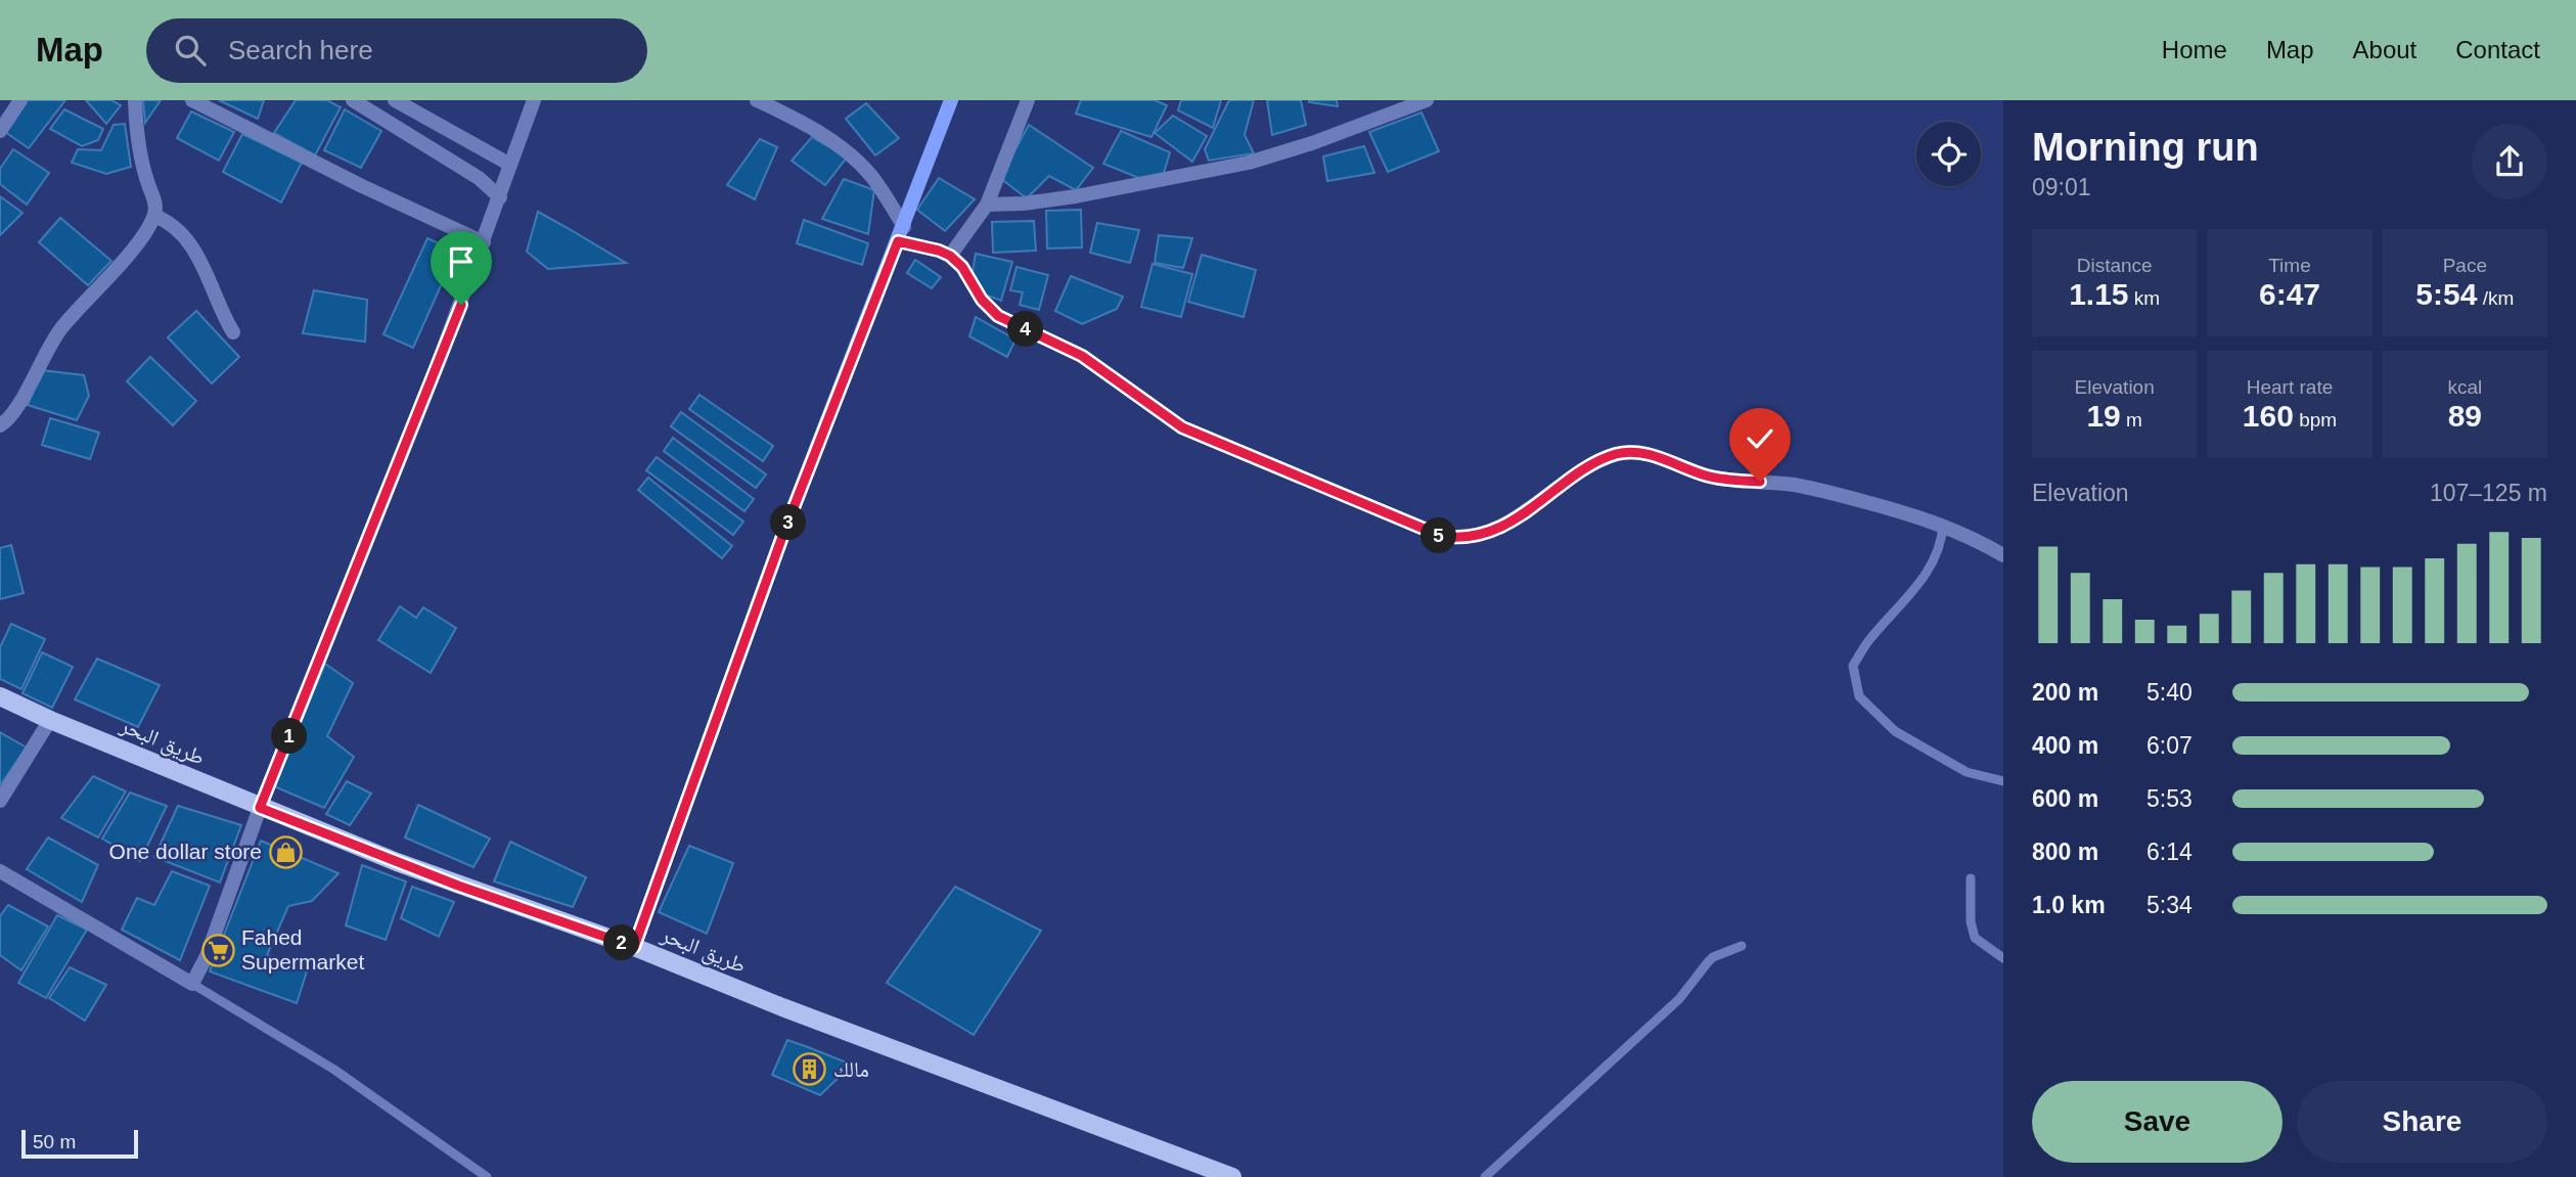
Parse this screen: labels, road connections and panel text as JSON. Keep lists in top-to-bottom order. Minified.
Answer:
{"streets":{"main road":["طريق البحر"]},"places":{"shop":["One dollar store"],"supermarket":["Fahed Supermarket"],"building":["مالك"]},"scale_bar":"50 m","page":{"header":"Map","search":"Search here","nav":["Home","Map","About","Contact"],"heading":["Morning run","09:01"],"stats":[["Distance","1.15 km"],["Time","6:47"],["Pace","5:54 /km"],["Elevation","19 m"],["Heart rate","160 bpm"],["kcal","89"]],"pins":["4","3","5","1","2"],"chart":["Elevation","107–125 m"],"list":[{"name":"200 m","note":"5:40"},{"name":"400 m","note":"6:07"},{"name":"600 m","note":"5:53"},{"name":"800 m","note":"6:14"},{"name":"1.0 km","note":"5:34"}],"buttons":["Save","Share"],"scale":"50 m"}}
